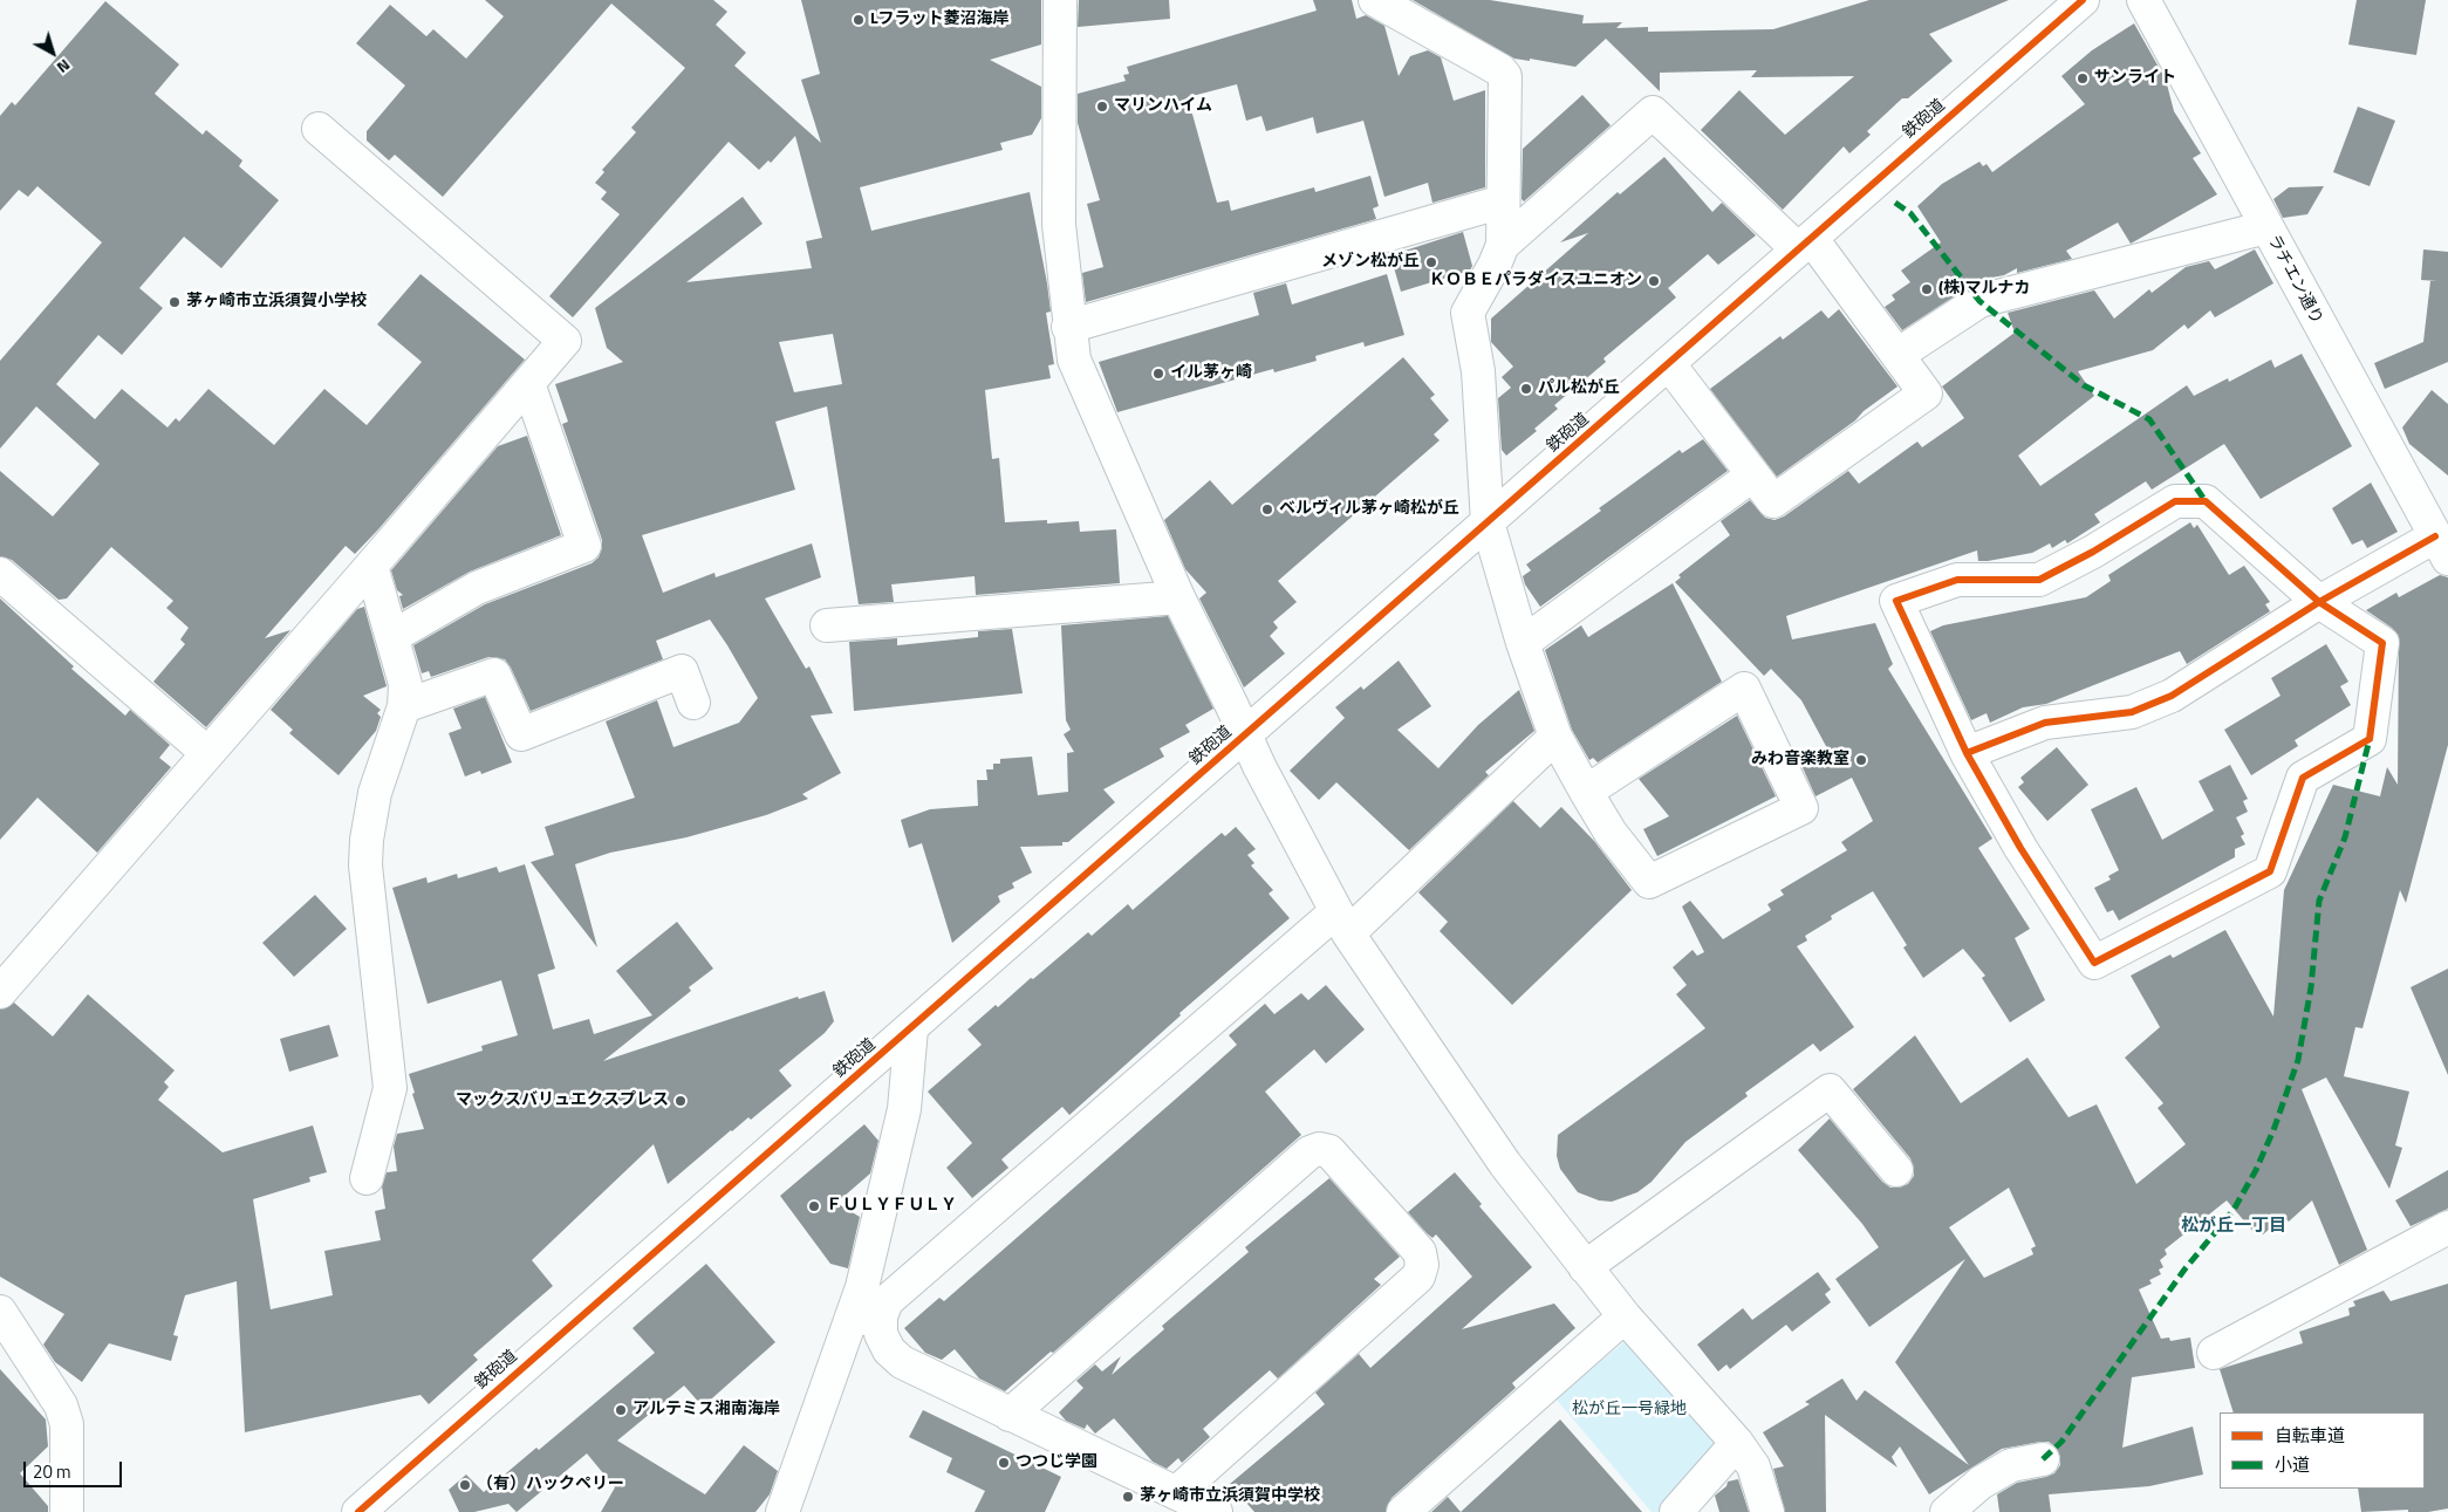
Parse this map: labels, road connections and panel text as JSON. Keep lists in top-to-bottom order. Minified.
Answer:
{"streets":{"street":["鉄砲道","ラチエン通り"]},"districts":["松が丘一丁目"],"parks":["松が丘一号緑地"],"places":["Lフラット菱沼海岸","サンライト","マリンハイム","メゾン松が丘","ＫＯＢＥパラダイスユニオン","(株)マルナカ","茅ヶ崎市立浜須賀小学校","イル茅ヶ崎","パル松が丘","ベルヴィル茅ヶ崎松が丘","みわ音楽教室","マックスバリュエクスプレス","ＦＵＬＹＦＵＬＹ","アルテミス湘南海岸","つつじ学園","（有）ハックペリー","茅ヶ崎市立浜須賀中学校"],"legend":["自転車道","小道"],"scale_bar":"20 m","north":"bottom right"}
